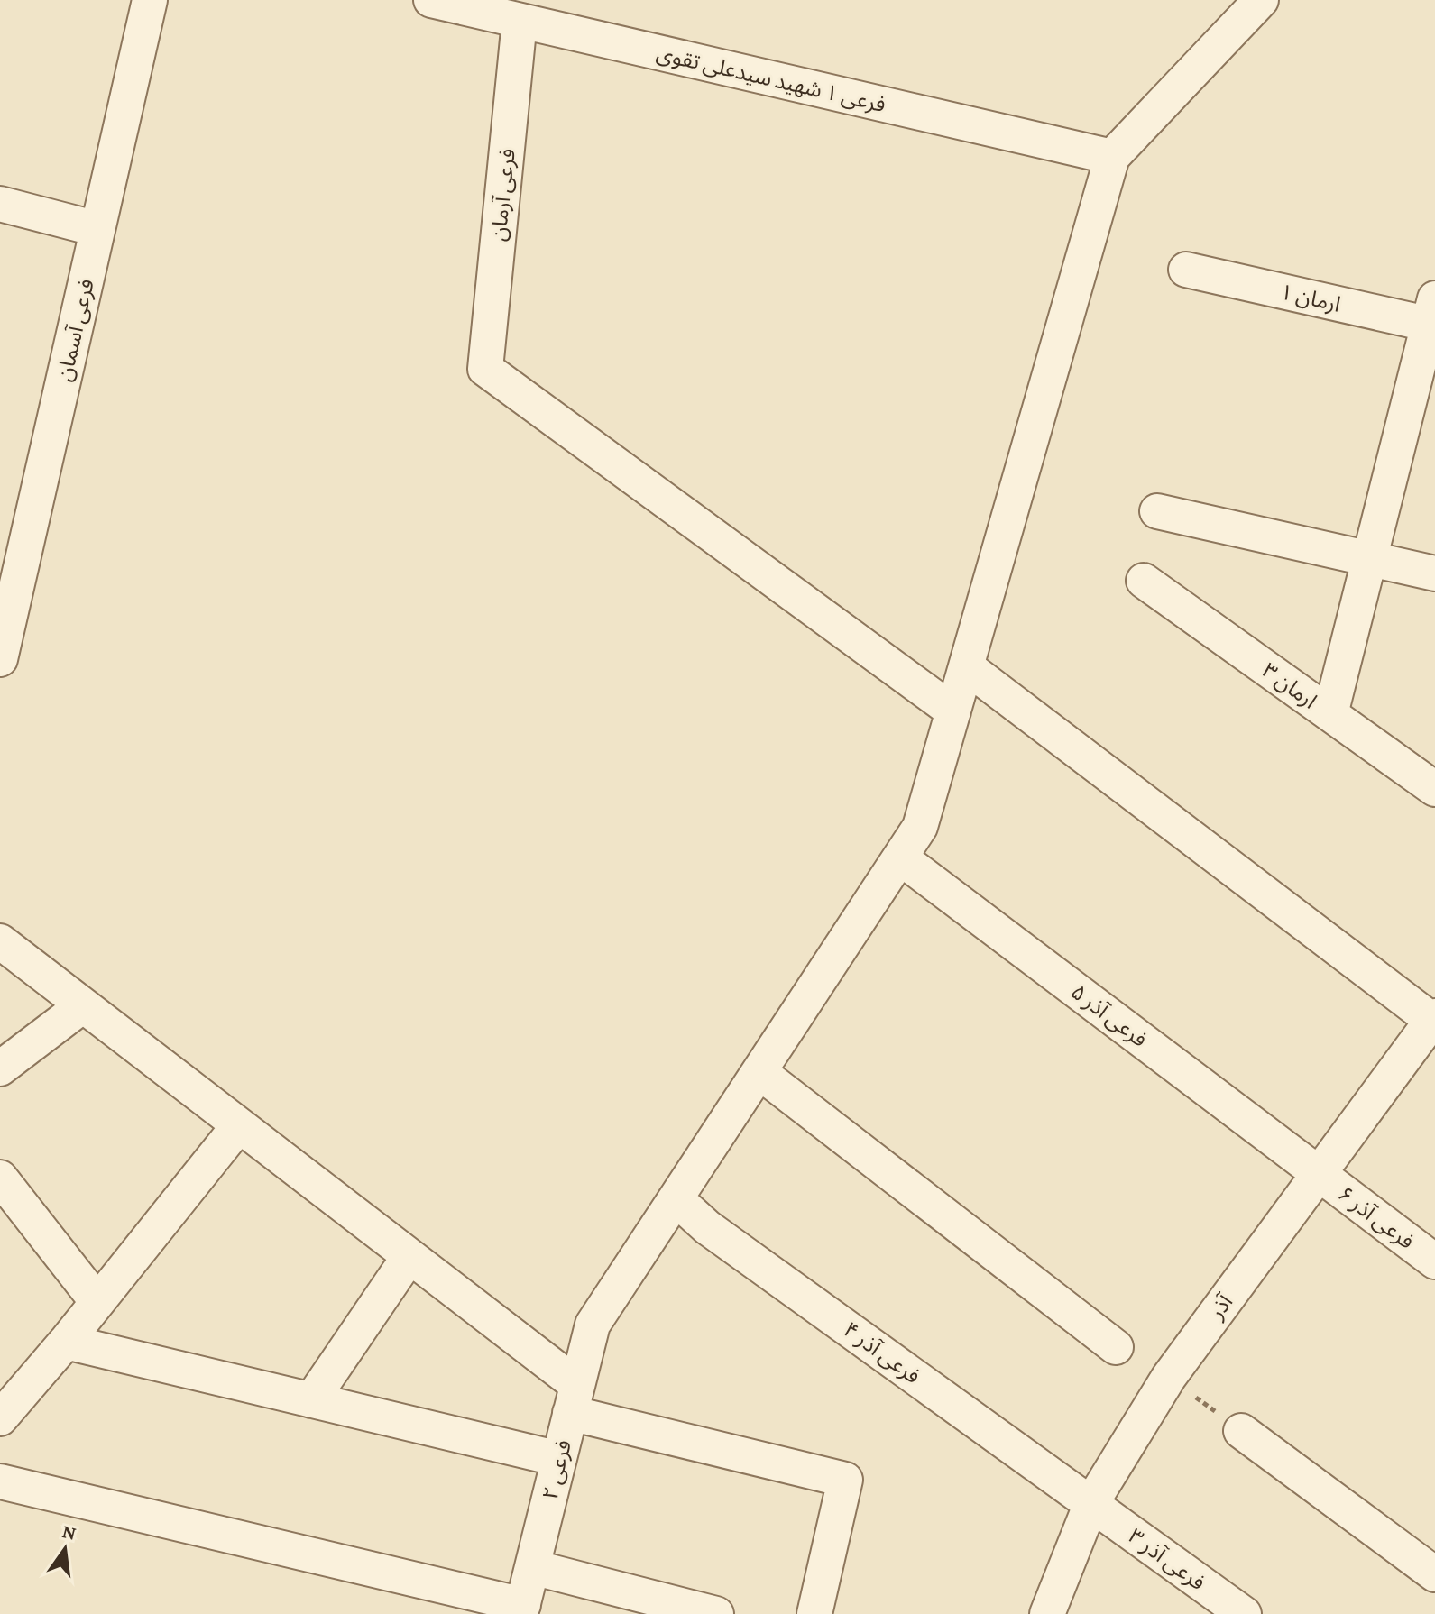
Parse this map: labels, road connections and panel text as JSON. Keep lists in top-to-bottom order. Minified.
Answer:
{"streets":{"street":["فرعی ۱ شهید سیدعلی تقوی","فرعی آرمان","ارمان ۱","فرعی آسمان","ارمان ۳","فرعی آذر ۵","فرعی آذر ۶","آذر","فرعی آذر ۴","فرعی ۲","فرعی آذر ۳"]},"crossings":[["فرعی ۱ شهید سیدعلی تقوی","فرعی آرمان"],["فرعی ۱ شهید سیدعلی تقوی","فرعی ۲"],["فرعی آرمان","فرعی ۲"],["فرعی آذر ۵","فرعی آذر ۶"],["فرعی آذر ۵","آذر"],["فرعی آذر ۵","فرعی ۲"],["فرعی آذر ۶","آذر"],["آذر","فرعی آذر ۴"],["آذر","فرعی آذر ۳"],["فرعی آذر ۴","فرعی ۲"],["فرعی آذر ۴","فرعی آذر ۳"]],"north":"top"}
